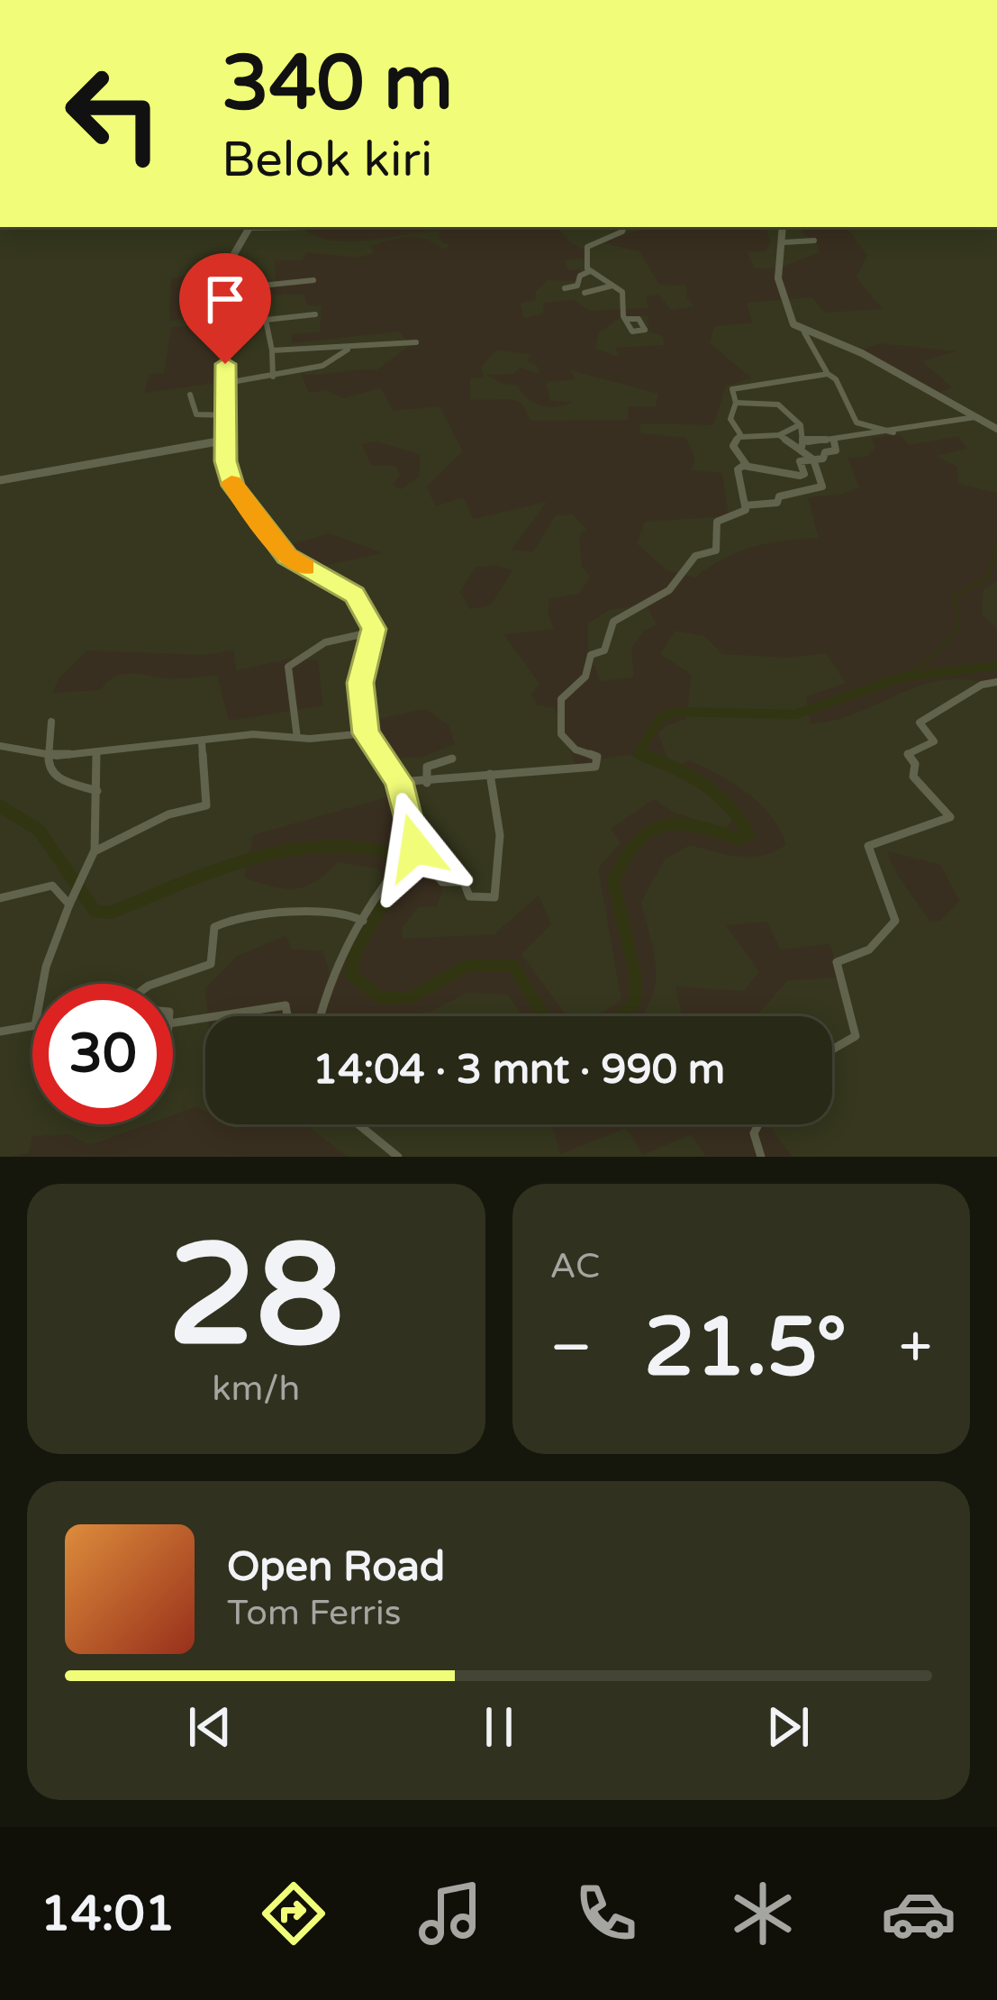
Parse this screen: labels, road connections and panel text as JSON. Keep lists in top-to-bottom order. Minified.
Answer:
{"page":{"turn":["340 m","Belok kiri"],"limit":"30","trip":"14:04 · 3 mnt · 990 m","tile":[["28","km/h"],"AC"],"heat":["−","21.5°","+"],"song":["Open Road","Tom Ferris"],"tabs":"14:01"}}
